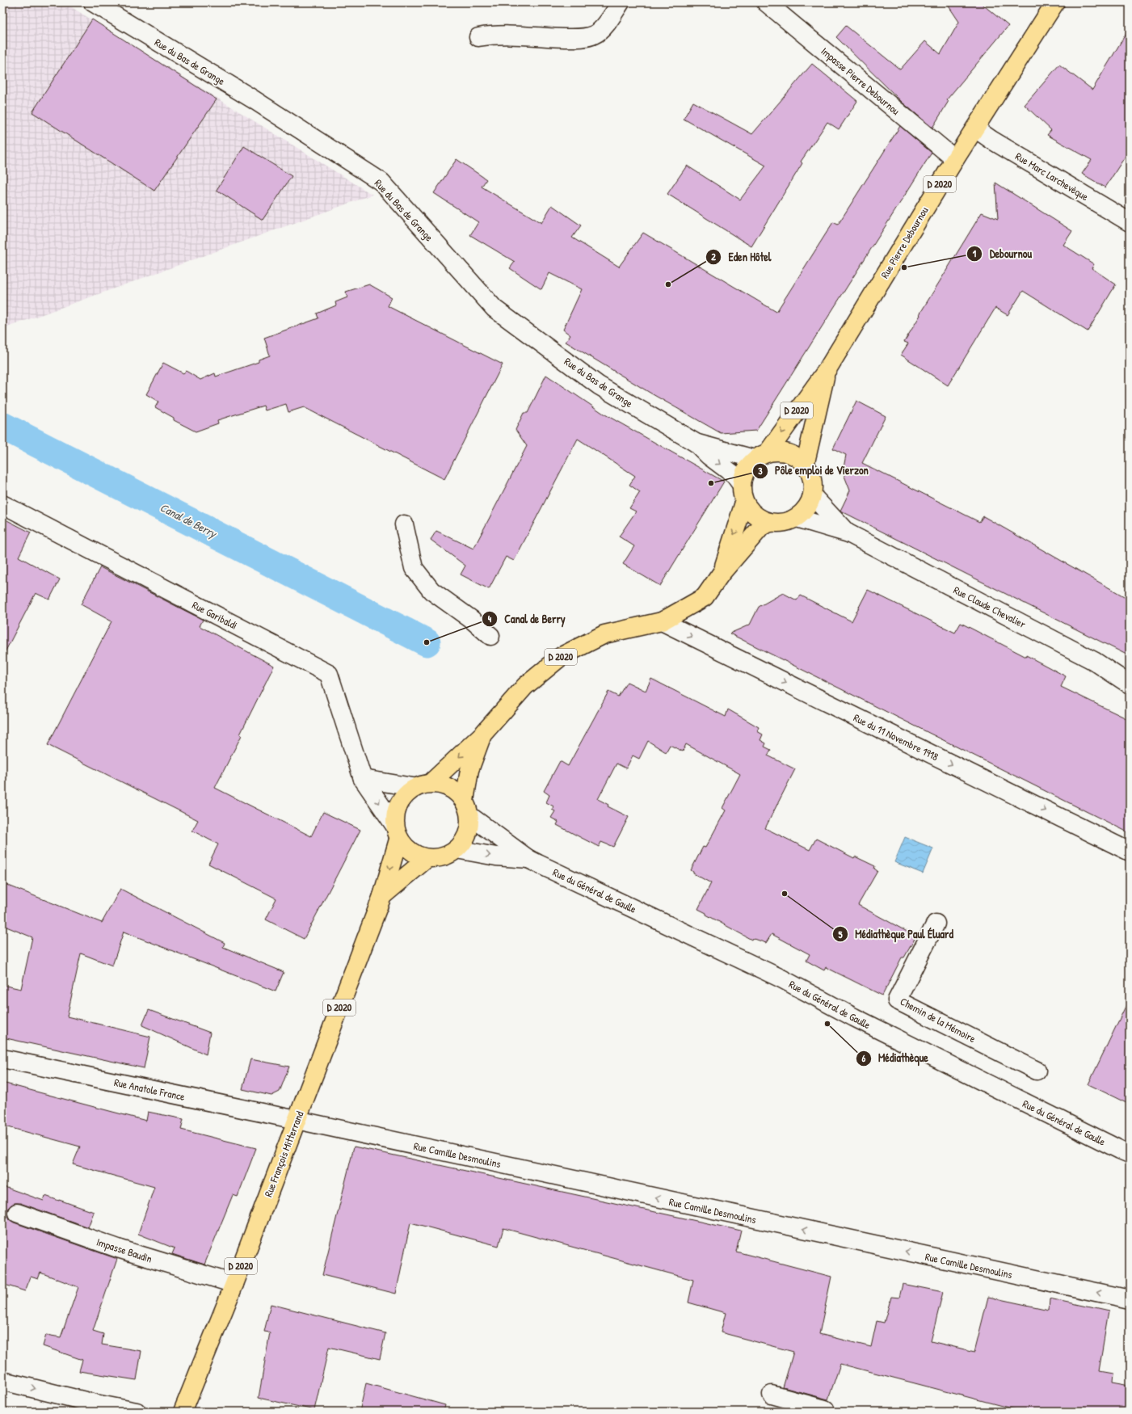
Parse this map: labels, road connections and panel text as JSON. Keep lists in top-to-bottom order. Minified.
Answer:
{"streets":{"main road":["D 2020","Rue Pierre Debournou","Rue François Mitterrand"],"street":["Rue du Bas de Grange","Impasse Pierre Debournou","Rue Marc Larchevèque","Rue Claude Chevalier","Rue Garibaldi","Rue du 11 Novembre 1918","Rue du Général de Gaulle","Chemin de la Mémoire","Rue Anatole France","Rue Camille Desmoulins","Impasse Baudin"]},"crossings":[["Rue du Bas de Grange","D 2020"],["Rue du Bas de Grange","Rue Pierre Debournou"],["Rue du Bas de Grange","Rue Claude Chevalier"],["Impasse Pierre Debournou","Rue Pierre Debournou"],["Rue Marc Larchevèque","Rue Pierre Debournou"],["D 2020","Rue Pierre Debournou"],["D 2020","Rue Claude Chevalier"],["D 2020","Rue Garibaldi"],["D 2020","Rue du 11 Novembre 1918"],["D 2020","Rue du Général de Gaulle"],["D 2020","Rue François Mitterrand"],["Rue Pierre Debournou","Rue Claude Chevalier"],["Rue Garibaldi","Rue du Général de Gaulle"],["Rue Garibaldi","Rue François Mitterrand"],["Rue du Général de Gaulle","Rue François Mitterrand"],["Rue Anatole France","Rue François Mitterrand"],["Rue Anatole France","Rue Camille Desmoulins"],["Rue François Mitterrand","Rue Camille Desmoulins"],["Rue François Mitterrand","Impasse Baudin"]],"one_way":["Rue du 11 Novembre 1918","Rue Camille Desmoulins"],"water":["Canal de Berry"],"places":["Debournou","Eden Hôtel","Pôle emploi de Vierzon","Canal de Berry","Médiathèque Paul Éluard","Médiathèque"]}
